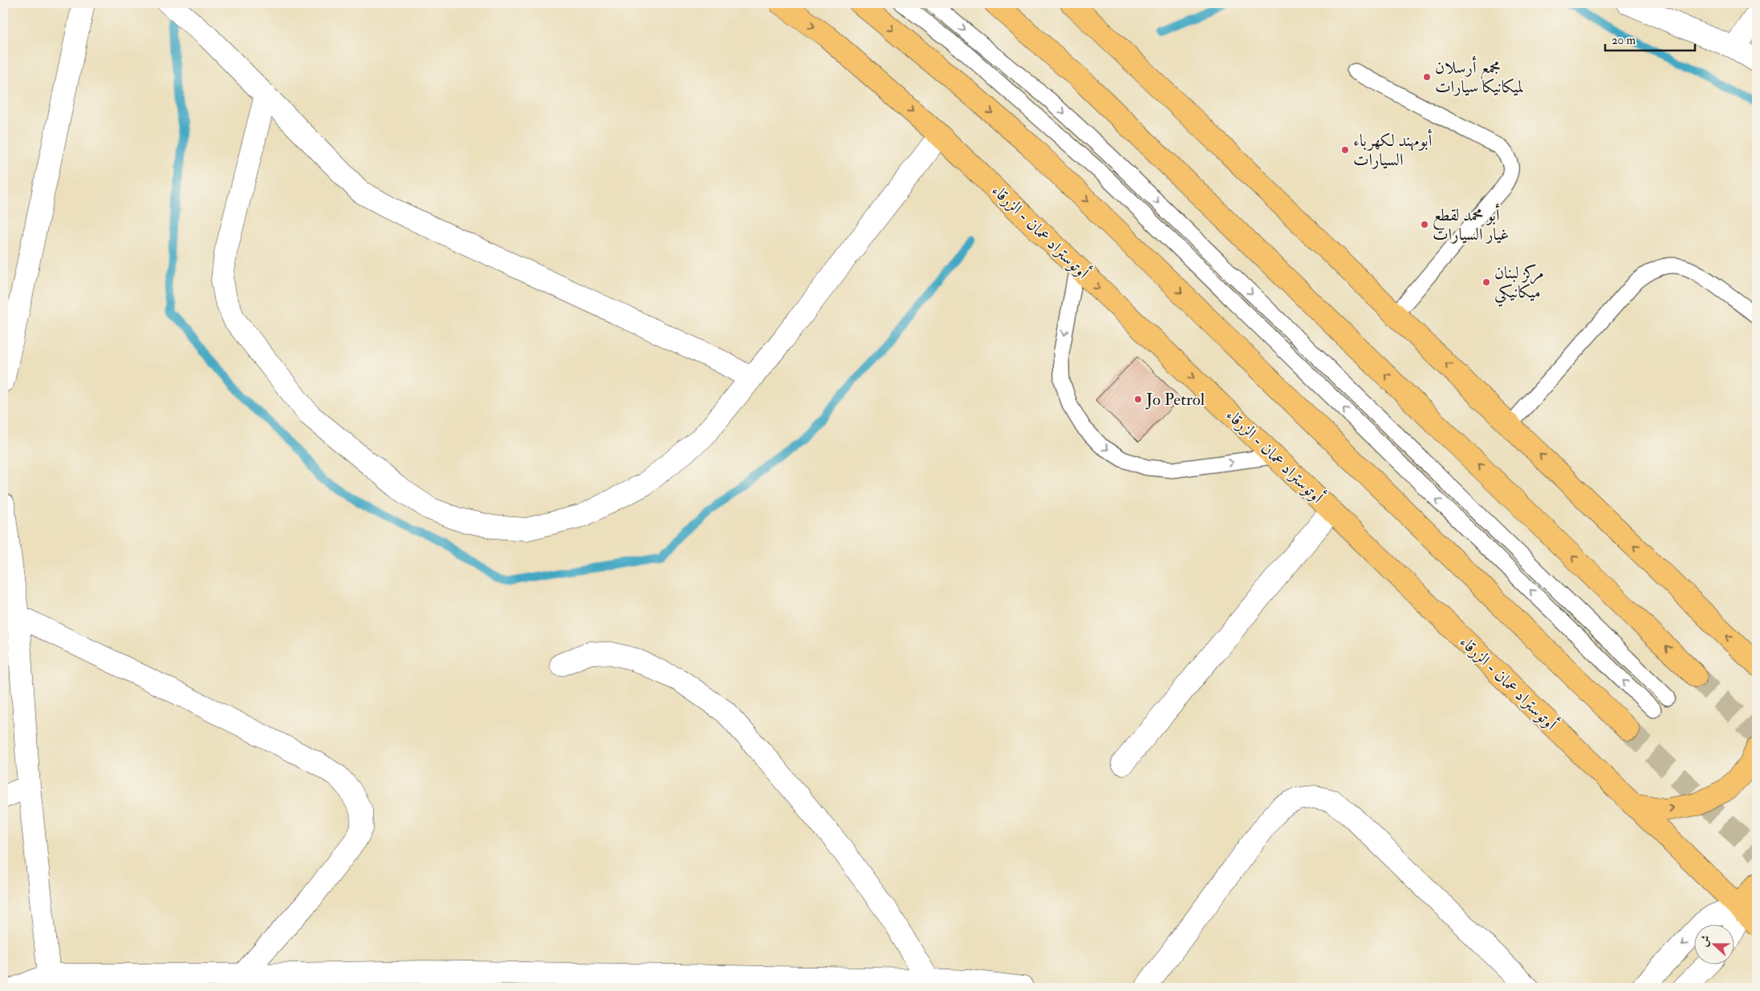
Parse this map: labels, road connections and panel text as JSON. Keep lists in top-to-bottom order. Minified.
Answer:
{"streets":{"highway":["أوتوستراد عمان - الزرقاء"]},"places":["مجمع أرسلان لميكانيكا سيارات","أبومهند لكهرباء السيارات","أبو محمد لقطع غيار السيارات","مركز لبنان ميكانيكي","Jo Petrol"],"scale_bar":"20 m","north":"left"}
